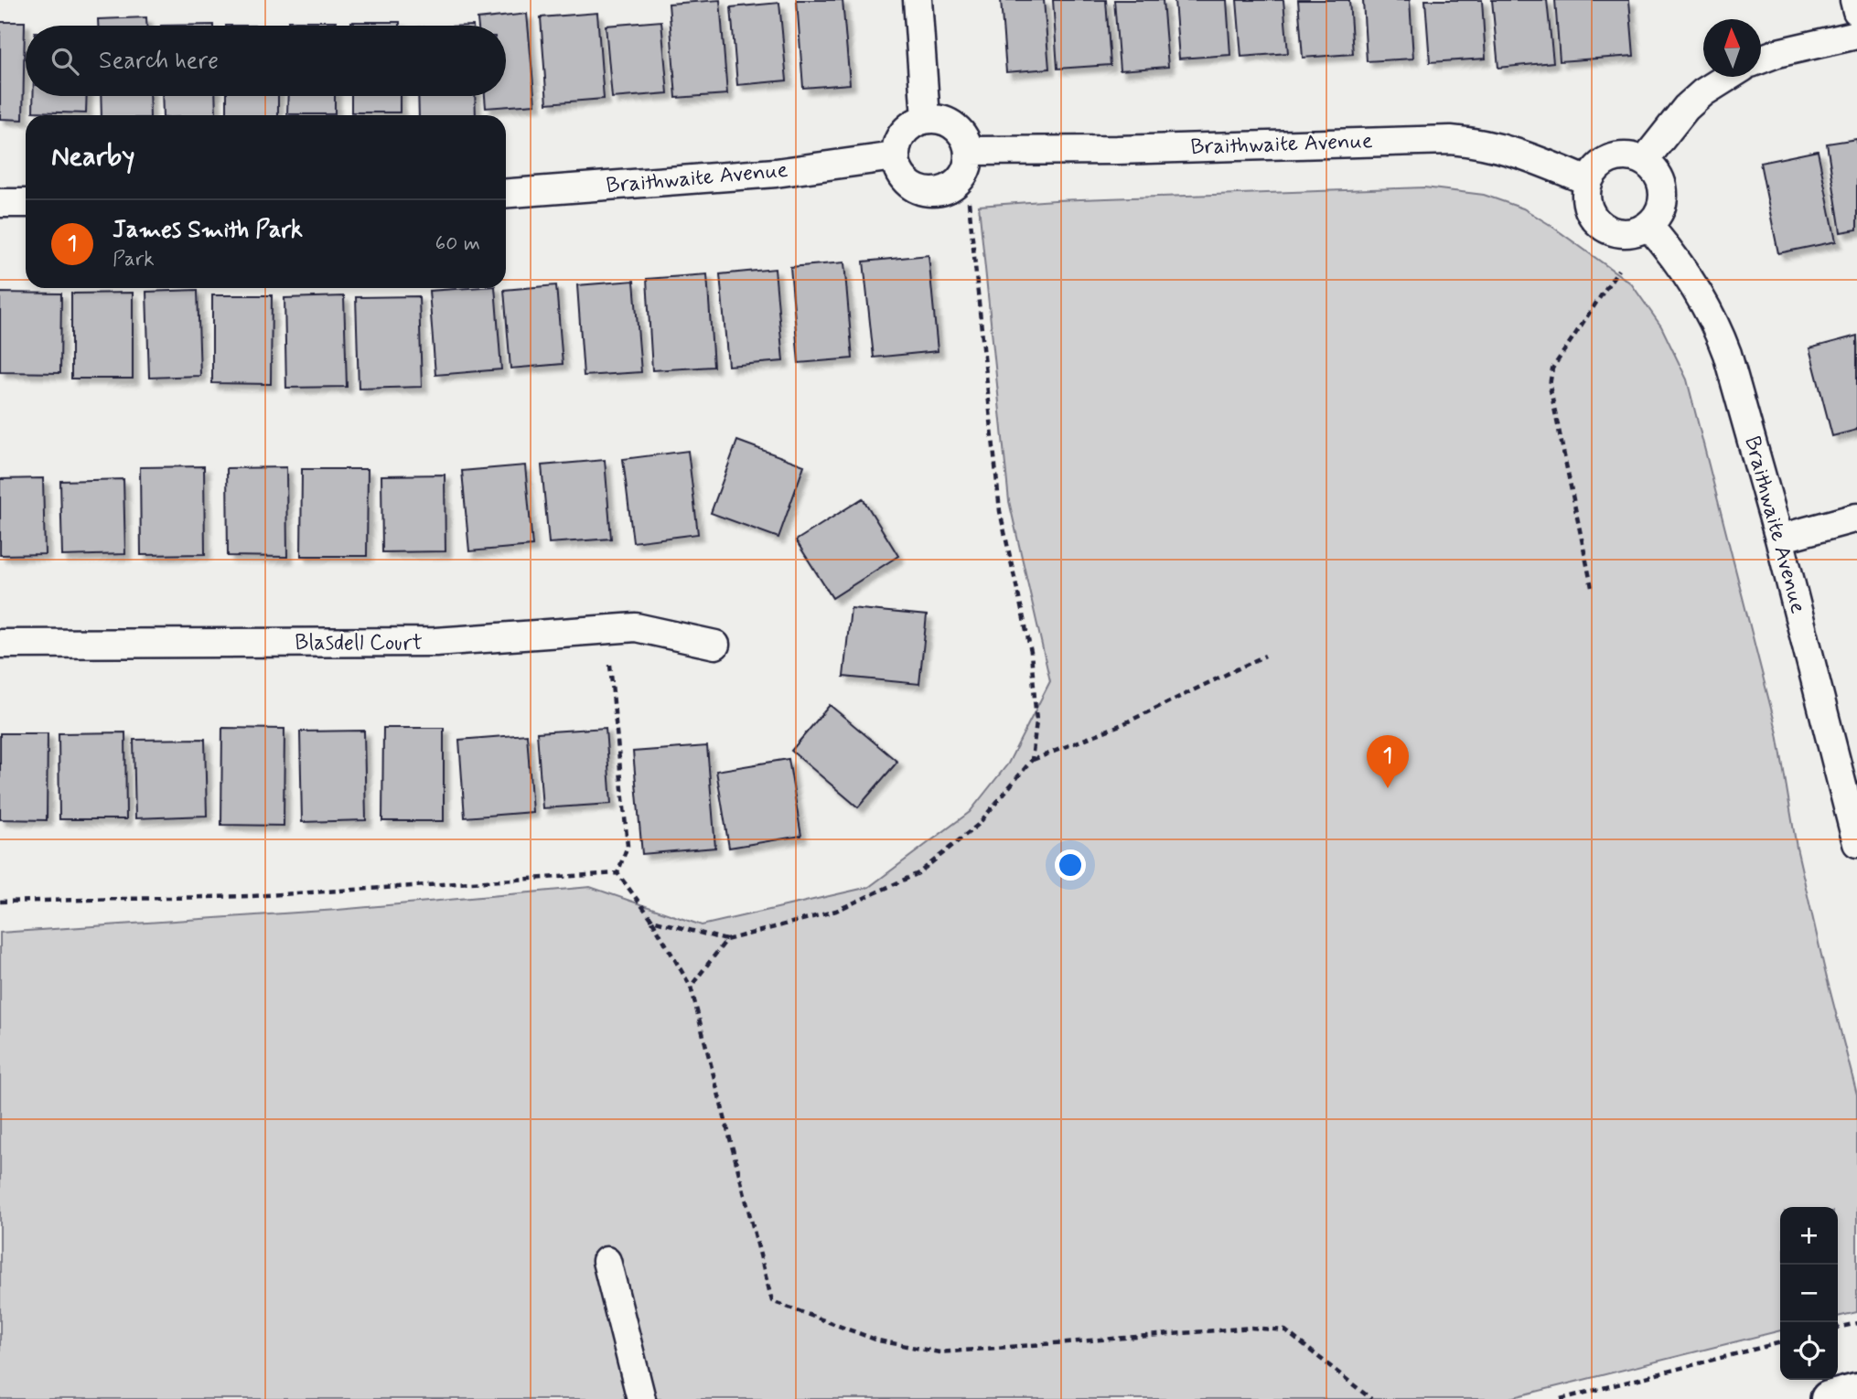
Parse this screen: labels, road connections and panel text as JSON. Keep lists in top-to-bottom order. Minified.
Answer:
{"streets":{"street":["Braithwaite Avenue","Blasdell Court"]},"north":"top","page":{"search":"Search here","heading":"Nearby","list":[{"mark":"1","name":"James Smith Park","note":"Park","value":"60 m"}],"pins":"1","map_buttons":["+","−"]}}
